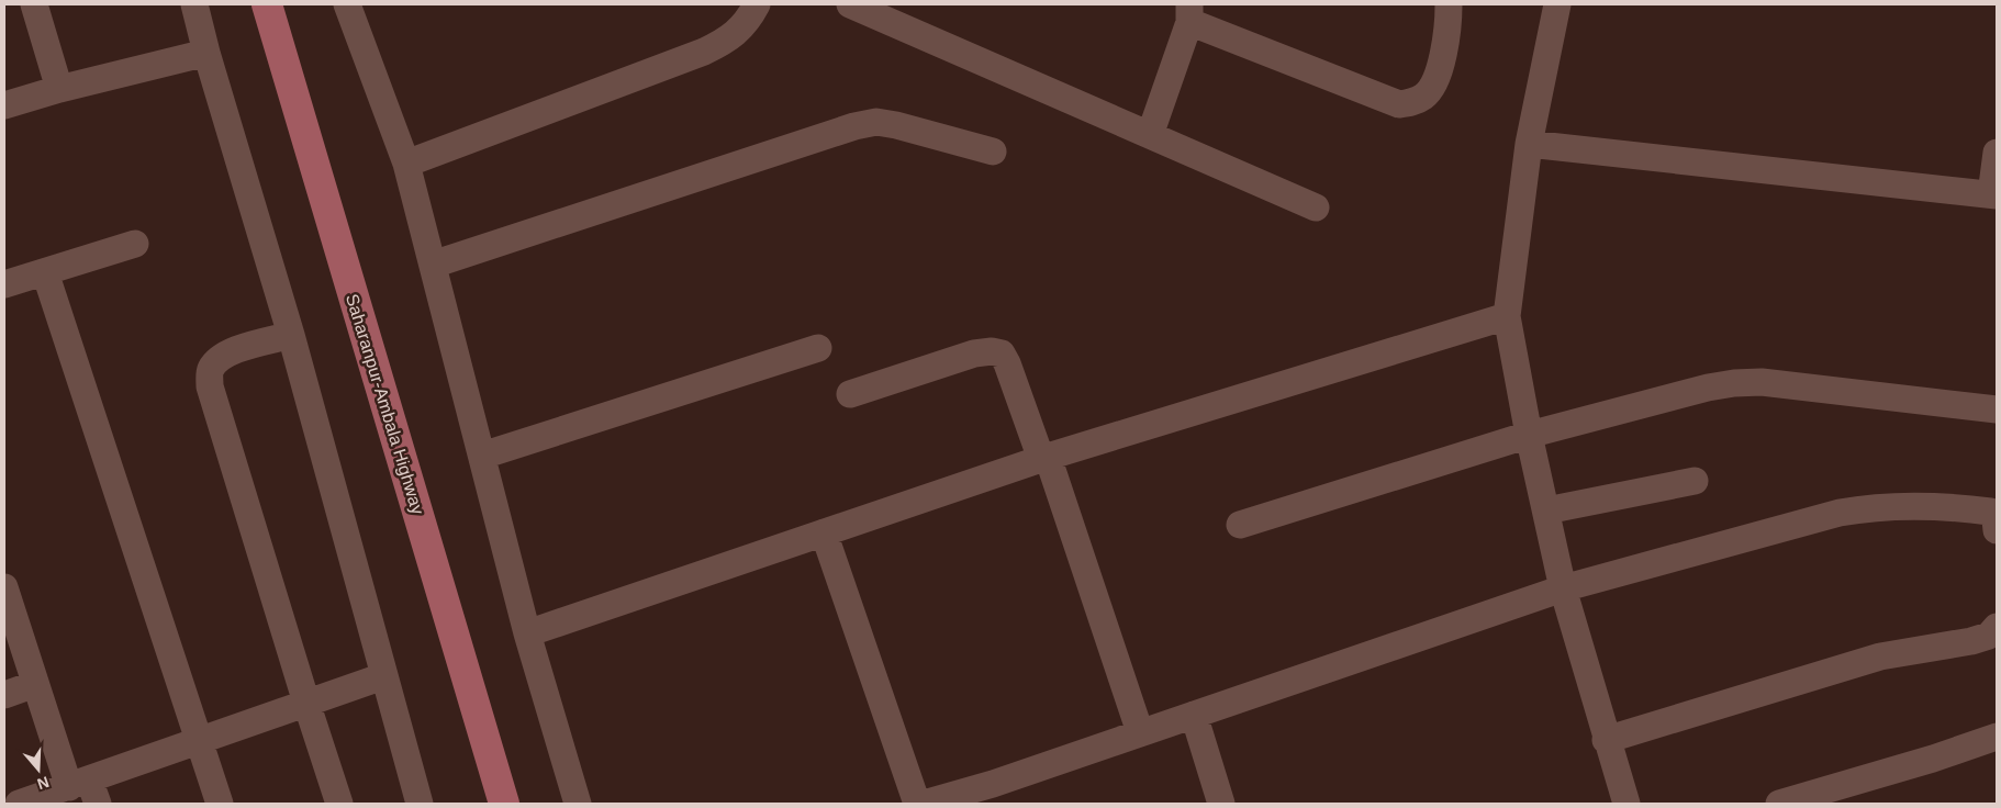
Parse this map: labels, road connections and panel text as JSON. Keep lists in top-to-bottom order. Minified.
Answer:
{"streets":{"main road":["Saharanpur-Ambala Highway"]},"north":"bottom"}
